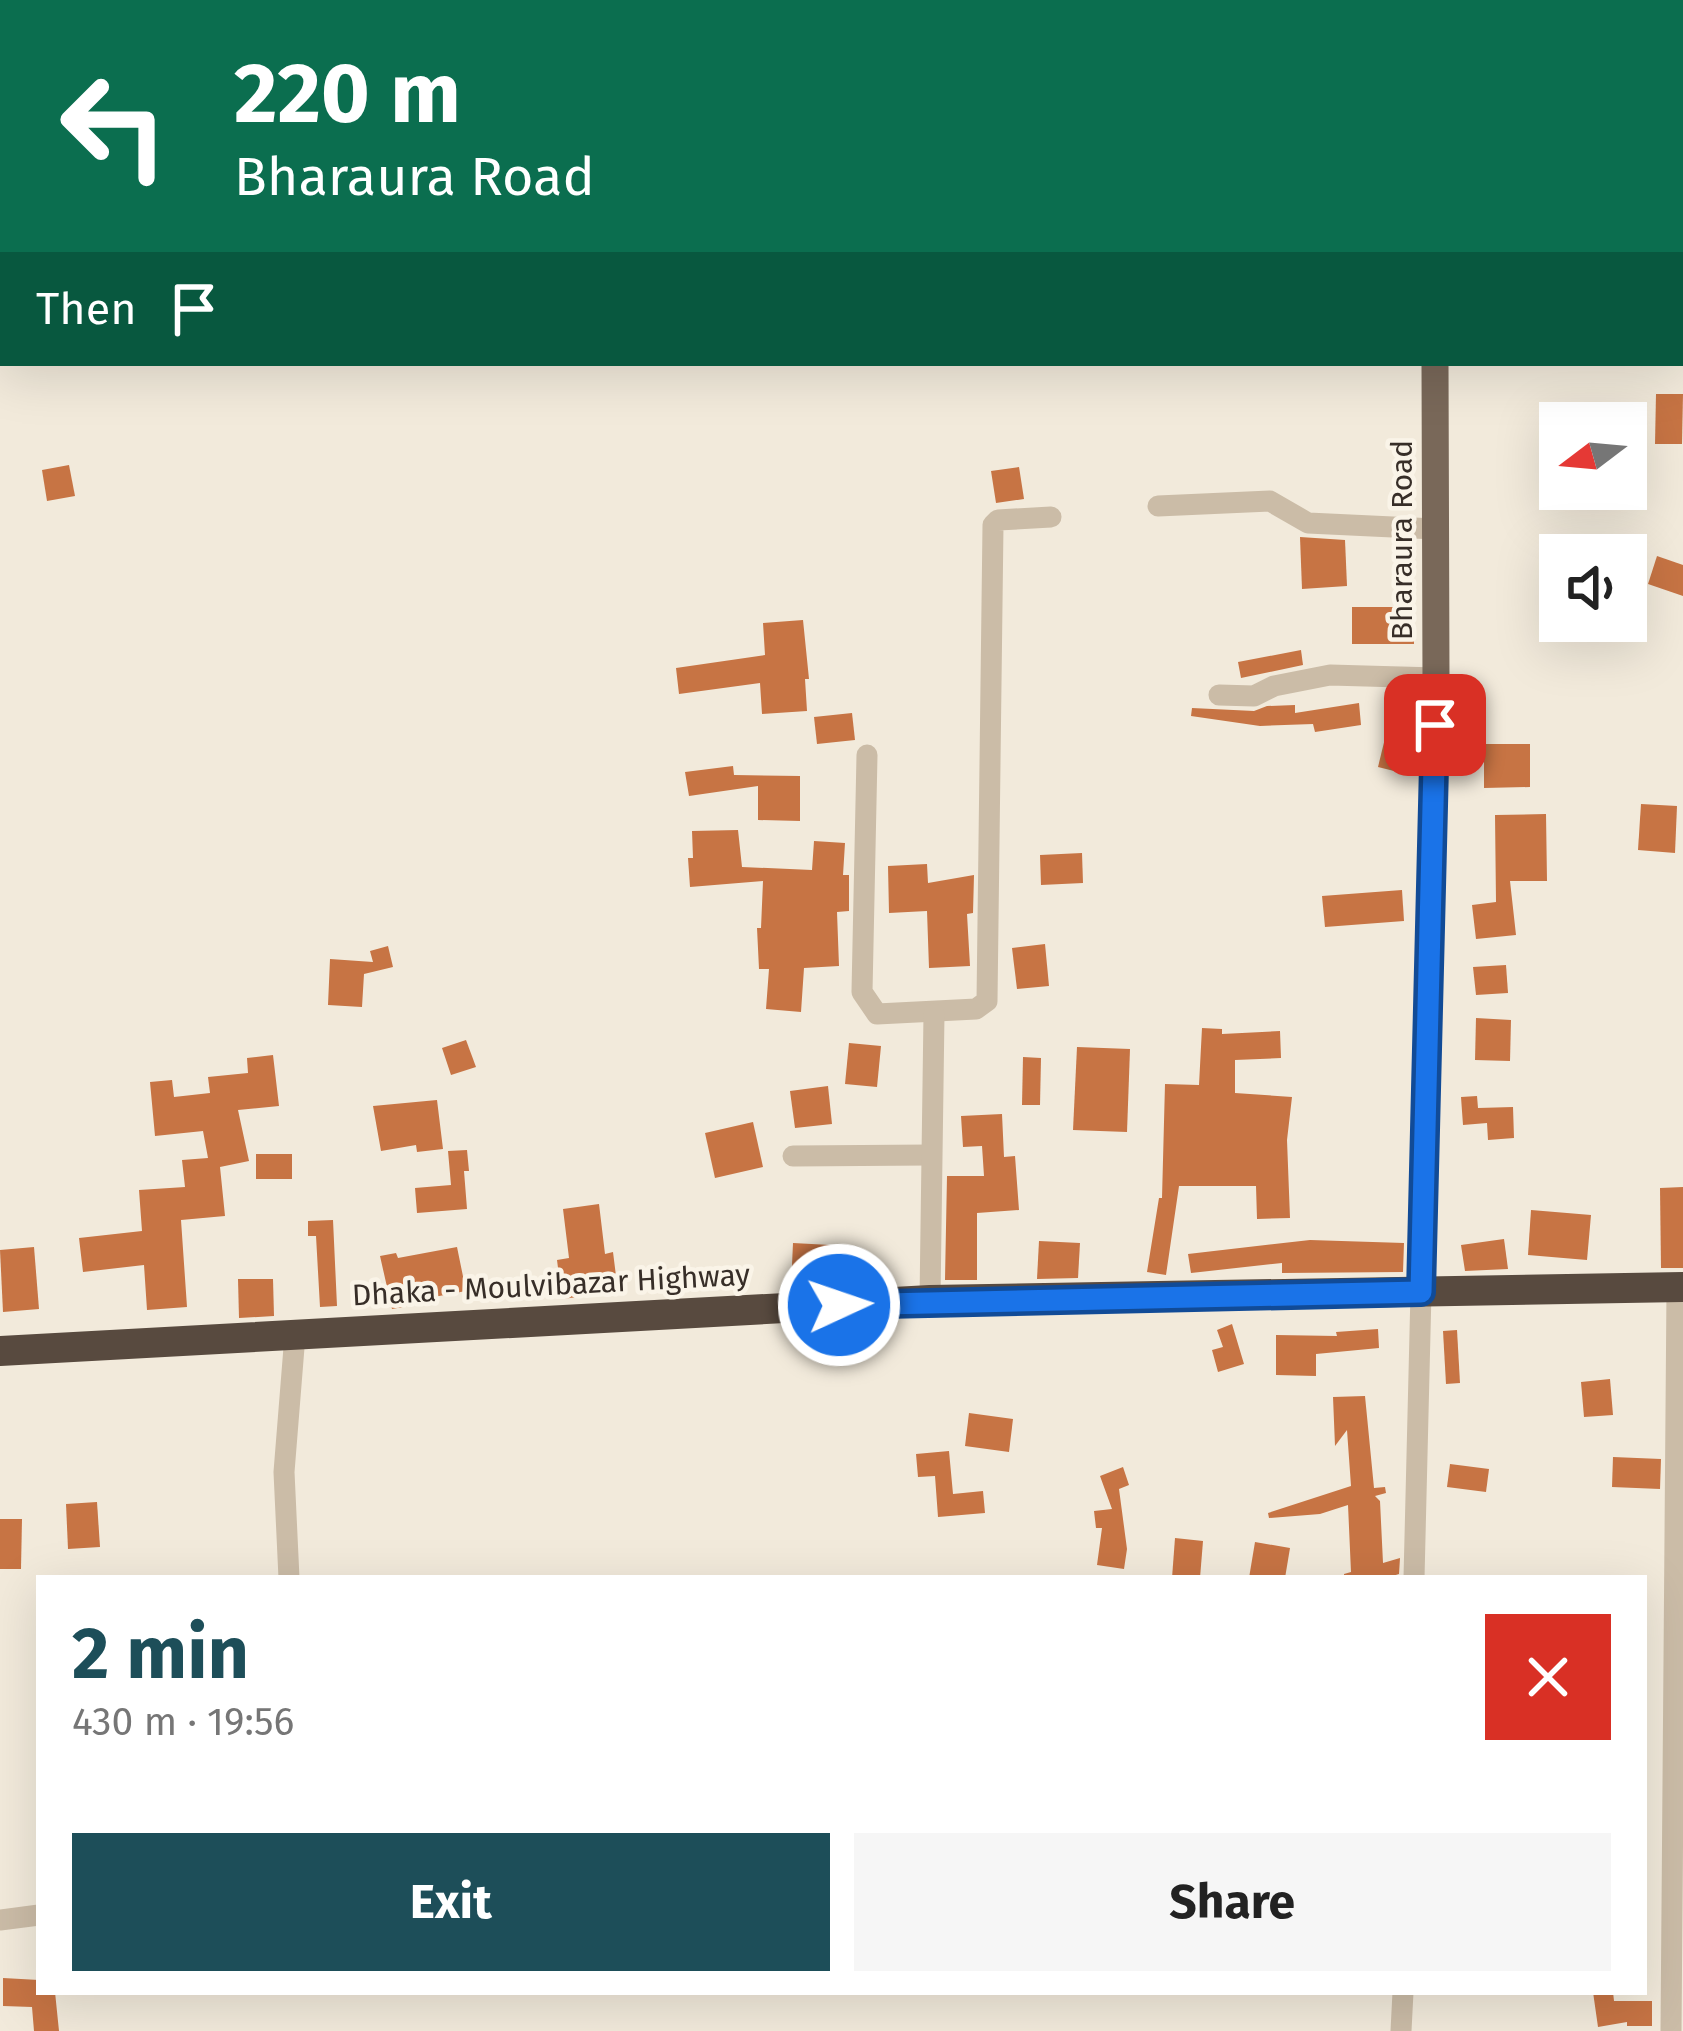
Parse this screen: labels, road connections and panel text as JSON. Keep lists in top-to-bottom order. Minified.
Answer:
{"streets":{"highway":["Dhaka - Moulvibazar Highway"],"main road":["Bharaura Road"]},"crossings":[["Bharaura Road","Dhaka - Moulvibazar Highway"]],"north":"left","page":{"turn":["220 m","Bharaura Road"],"then":"Then","heading":["2 min","430 m · 19:56"],"buttons":["Exit","Share"]}}
